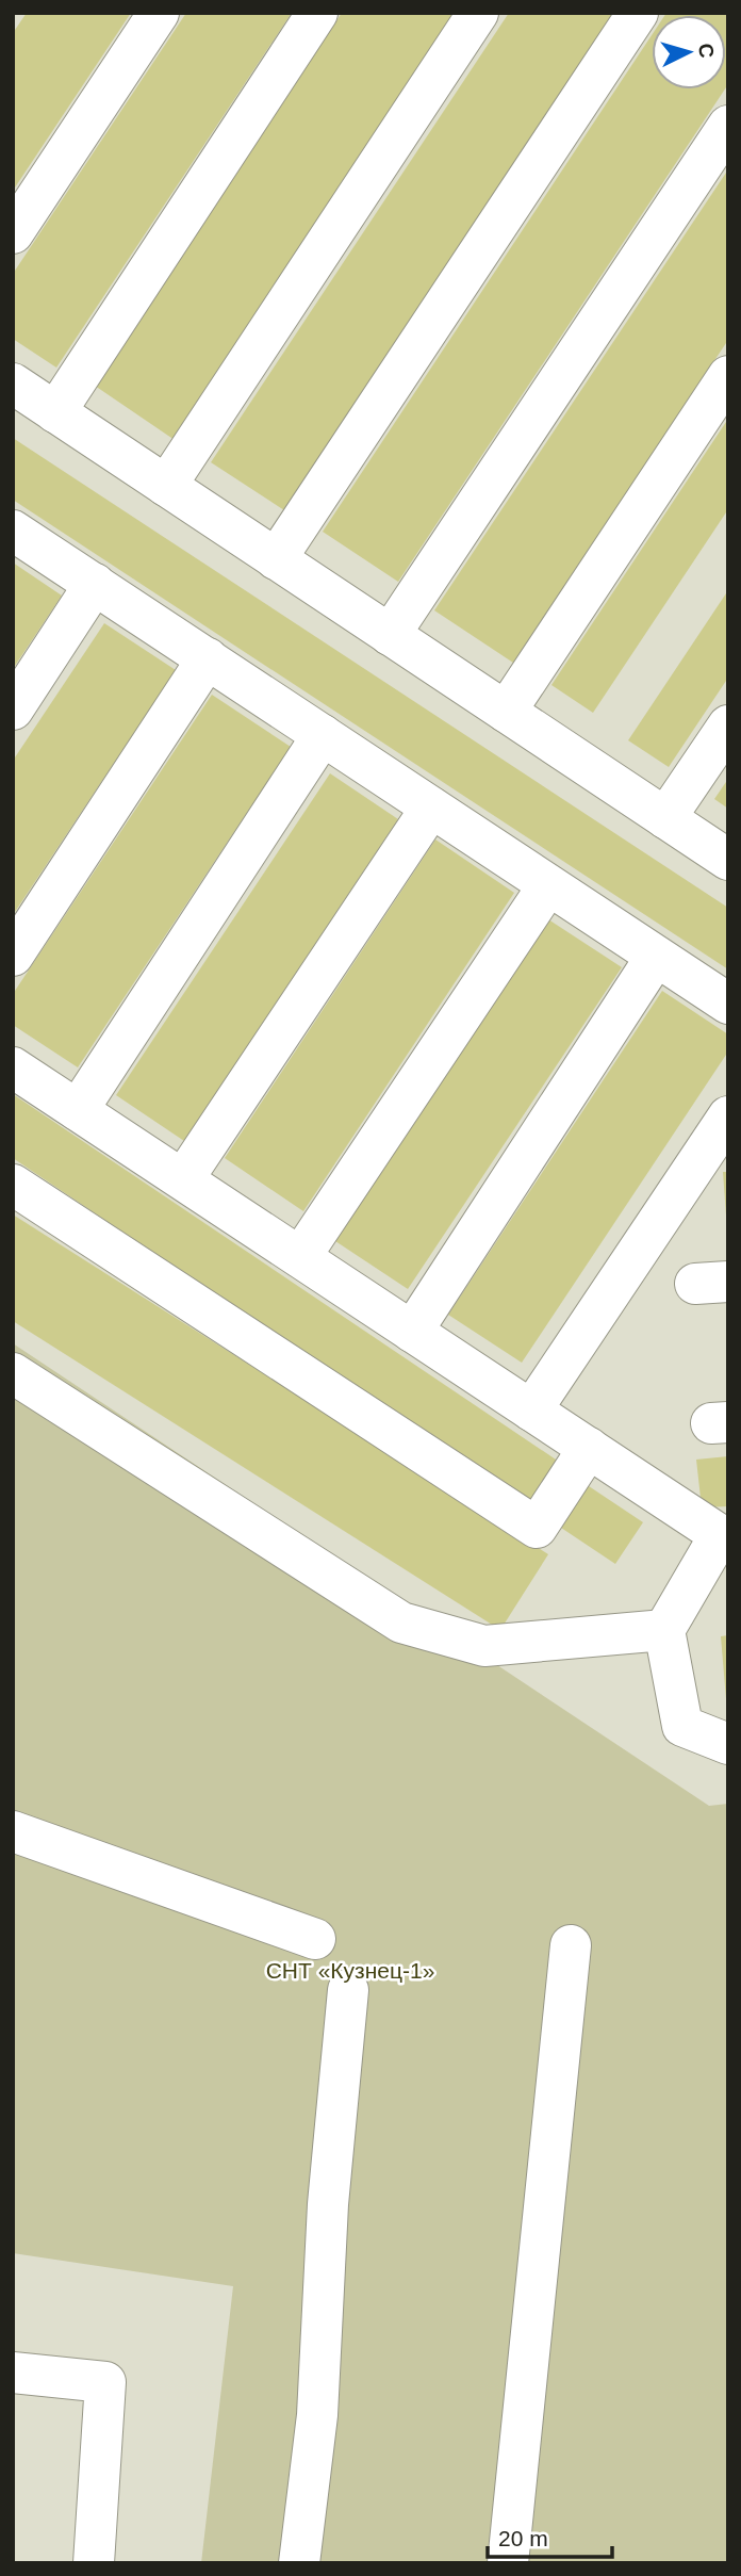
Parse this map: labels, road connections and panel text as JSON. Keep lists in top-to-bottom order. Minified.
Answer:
{"parks":["СНТ «Кузнец-1»"],"scale_bar":"20 m","north":"right"}
